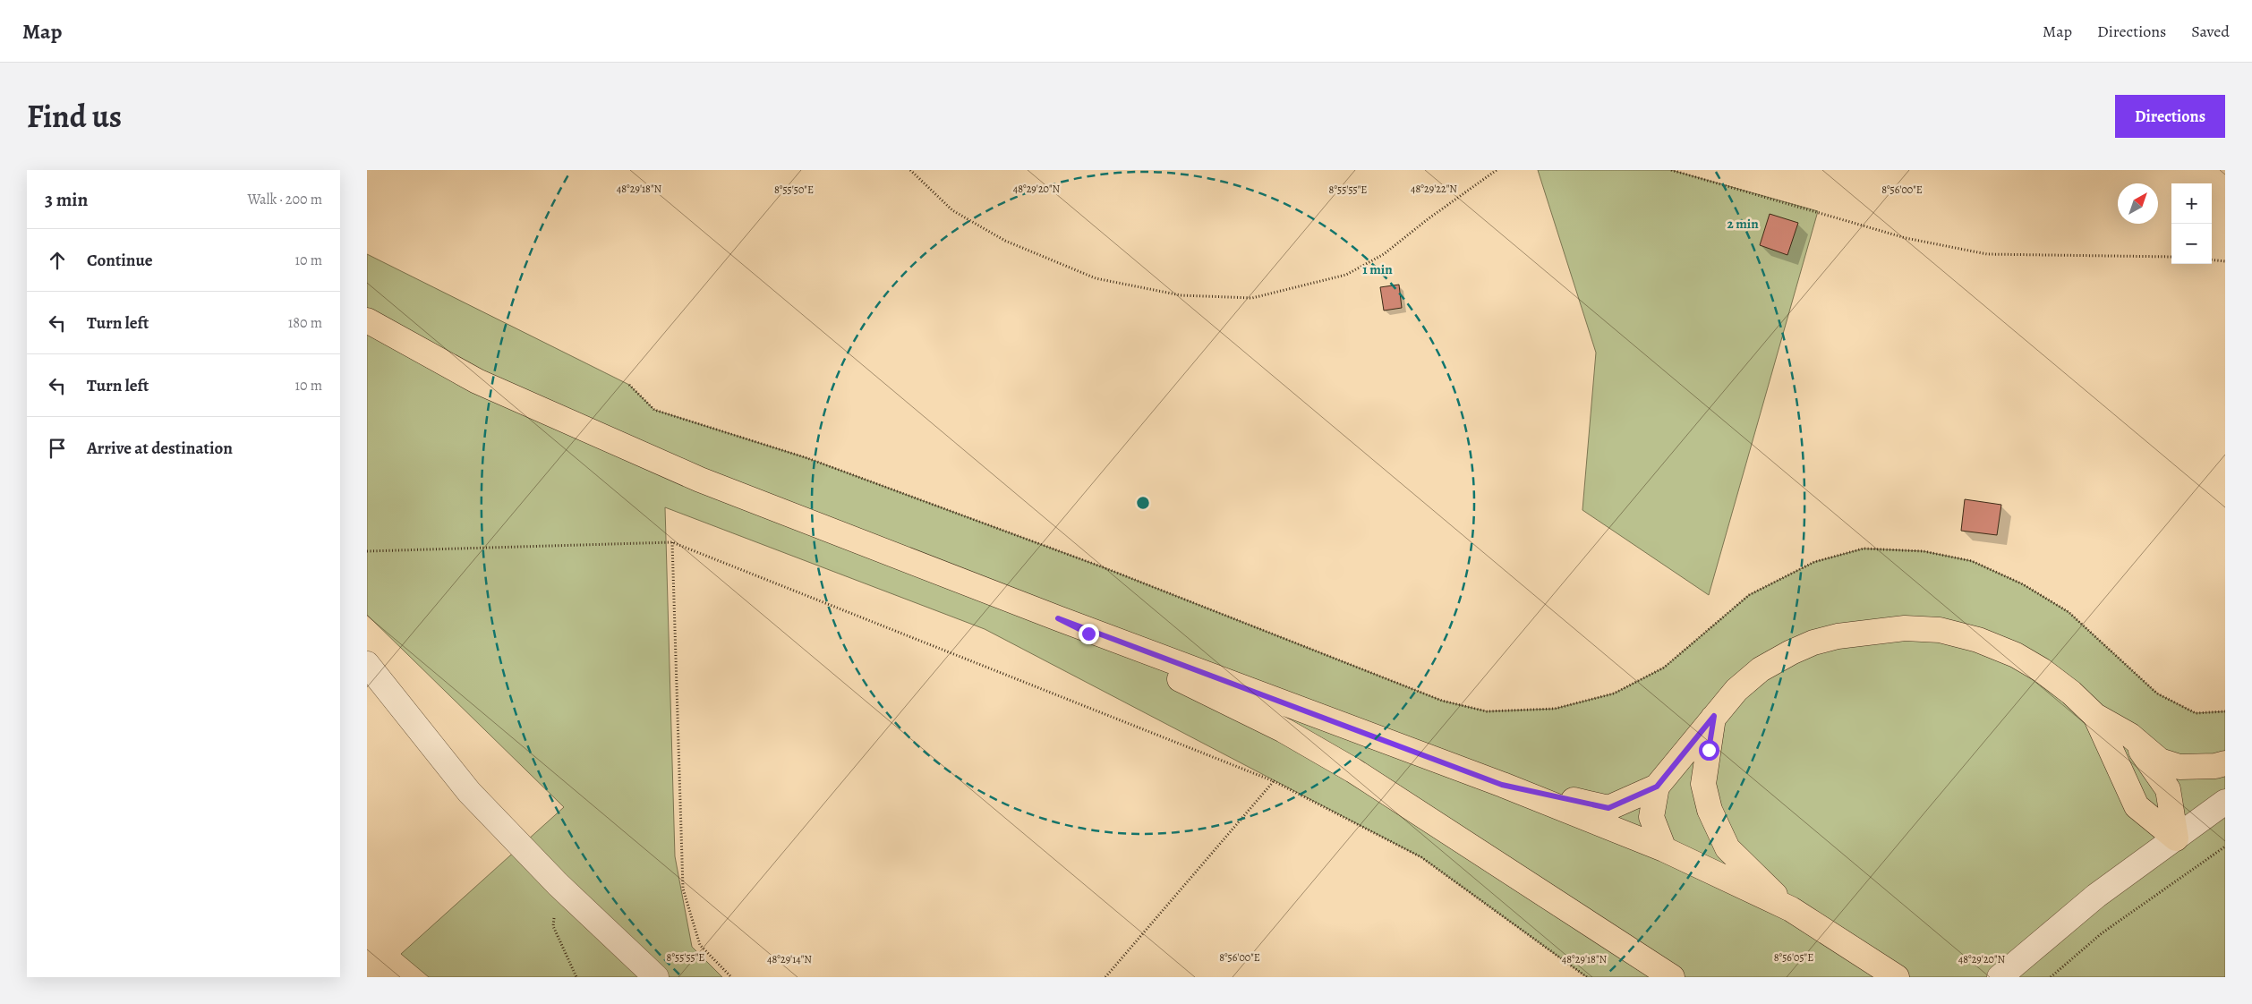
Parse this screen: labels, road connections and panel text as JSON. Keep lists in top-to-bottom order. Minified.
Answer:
{"north":"top right","page":{"header":"Map","nav":["Map","Directions","Saved"],"title":"Find us","buttons":"Directions","heading":["3 min","Walk · 200 m"],"map_buttons":["+","−"],"list":[["Continue","10 m"],["Turn left","180 m"],["Turn left","10 m"],"Arrive at destination"]},"coordinates":["48°29'18\"N","48°29'20\"N","48°29'22\"N","8°55'50\"E","8°55'55\"E","8°56'00\"E","8°56'05\"E","48°29'14\"N"],"rings":["2 min","1 min"]}
